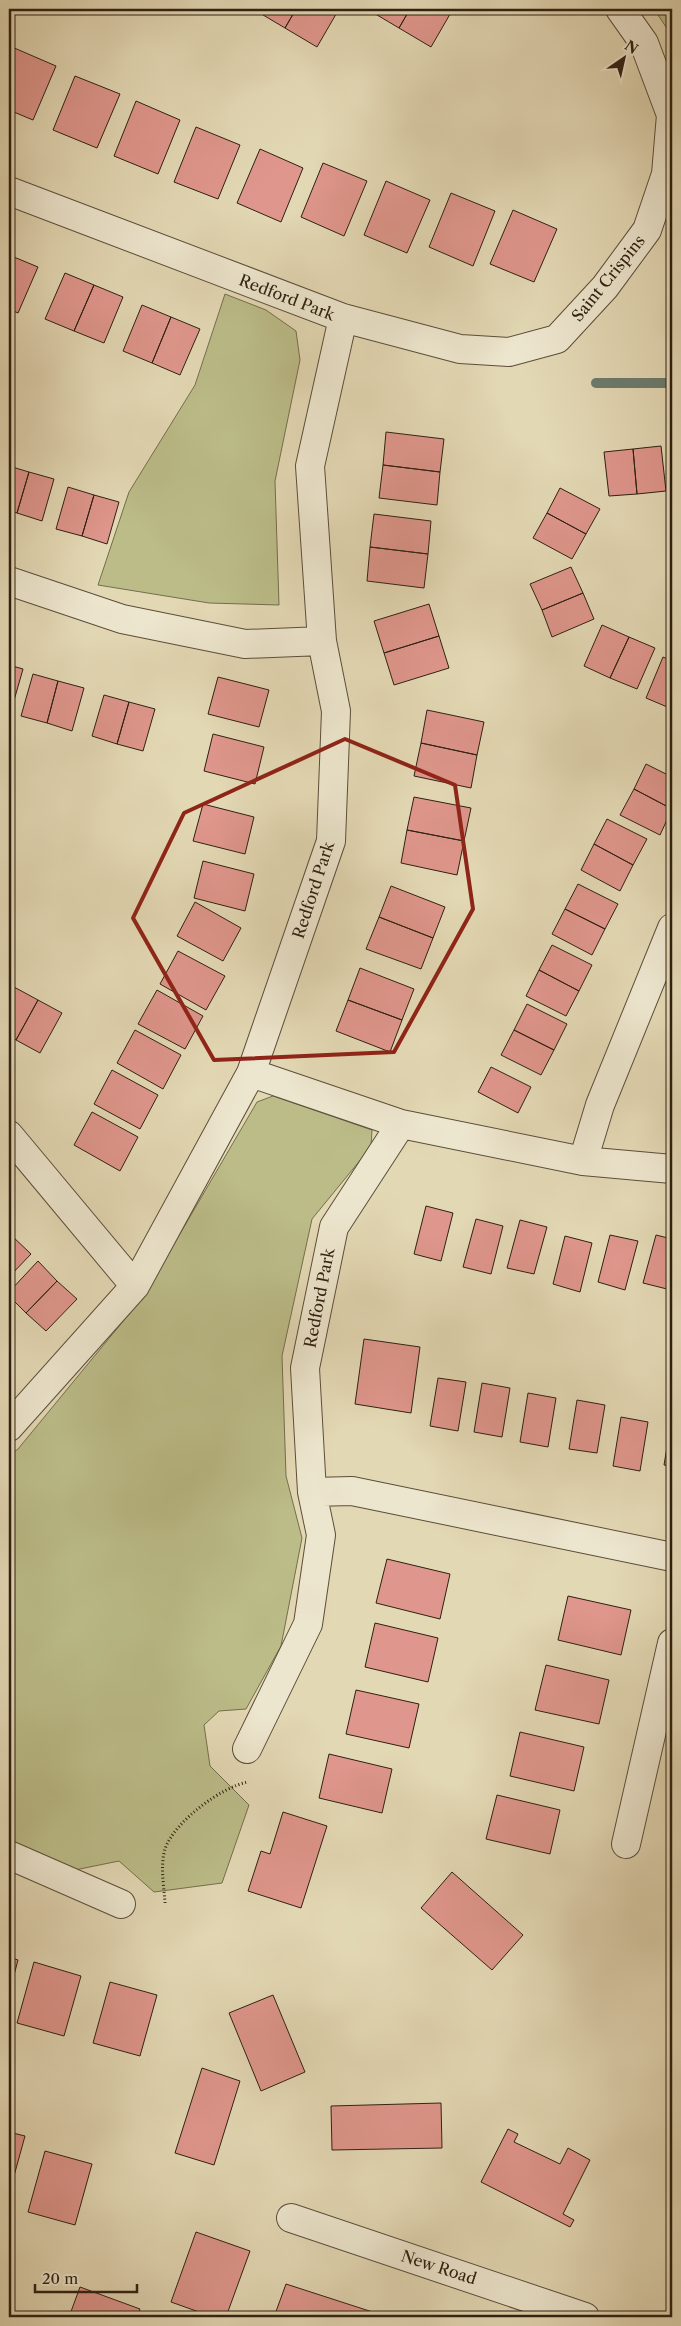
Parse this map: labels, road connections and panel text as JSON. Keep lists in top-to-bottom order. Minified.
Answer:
{"streets":{"street":["Saint Crispins","Redford Park","New Road"]},"crossings":[["Saint Crispins","Redford Park"]],"scale_bar":"20 m","north":"top right"}
